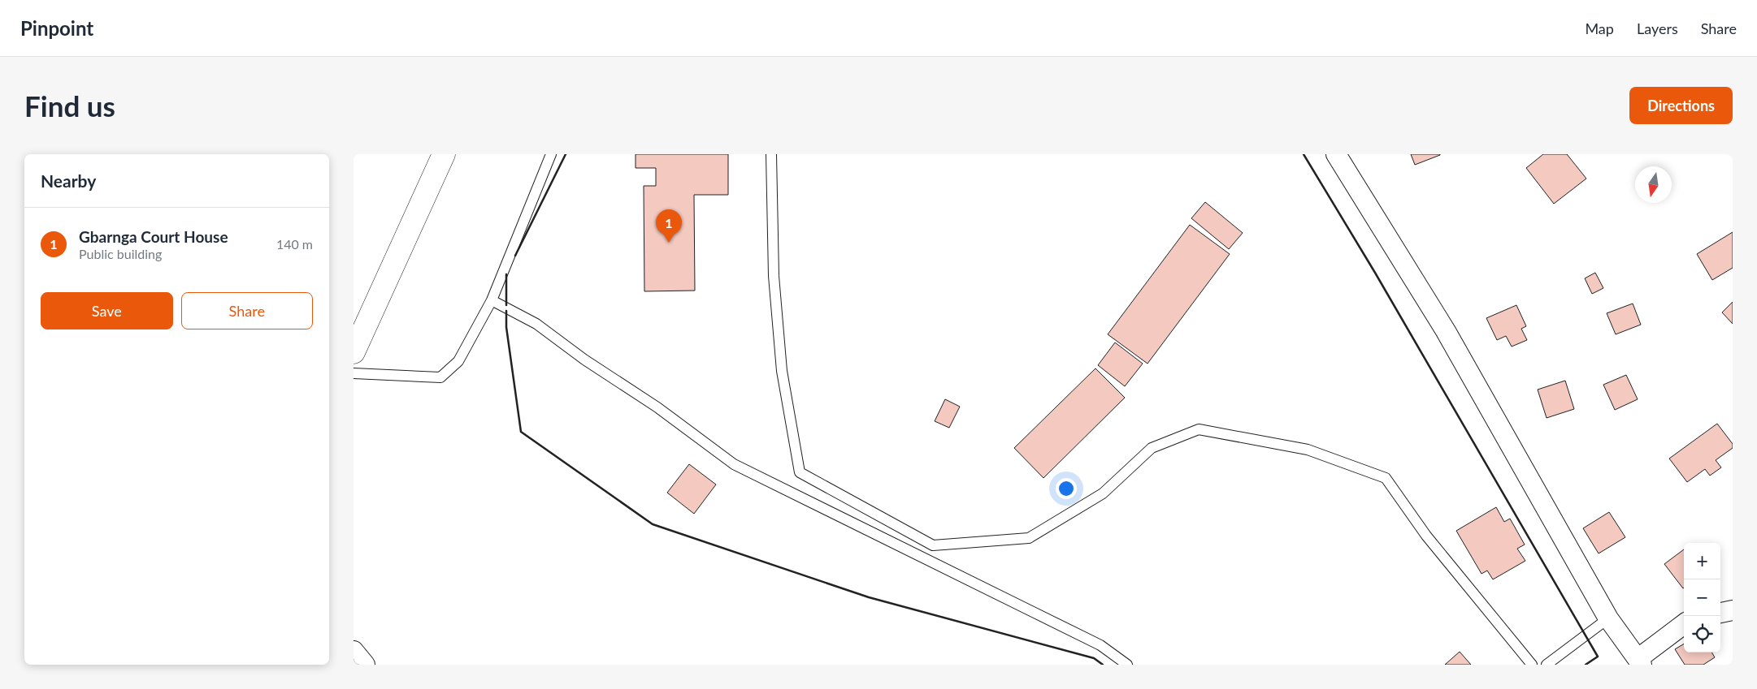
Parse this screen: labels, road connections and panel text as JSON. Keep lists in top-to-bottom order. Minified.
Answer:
{"north":"bottom","page":{"header":"Pinpoint","nav":["Map","Layers","Share"],"buttons":["Directions",["Save","Share"]],"title":"Find us","heading":"Nearby","list":[{"mark":"1","name":"Gbarnga Court House","note":"Public building","value":"140 m"}],"pins":"1","map_buttons":["+","−"]}}
